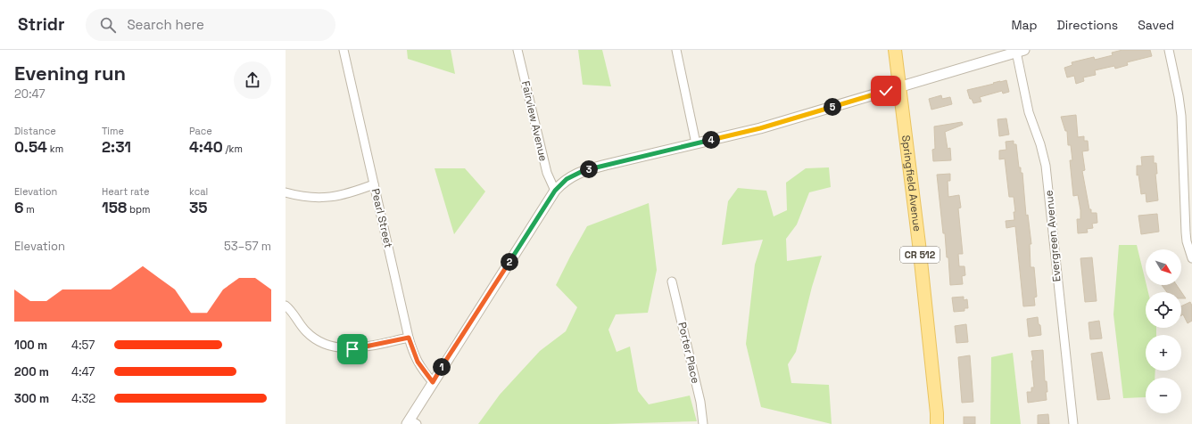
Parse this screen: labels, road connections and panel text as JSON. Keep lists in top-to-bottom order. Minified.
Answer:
{"streets":{"main road":["Springfield Avenue","CR 512"],"street":["Fairview Avenue","Pearl Street","Evergreen Avenue","Porter Place"]},"north":"bottom right","page":{"header":"Stridr","search":"Search here","nav":["Map","Directions","Saved"],"heading":["Evening run","20:47"],"pins":["5","4","3","2","1"],"stats":[["Distance","0.54 km"],["Time","2:31"],["Pace","4:40 /km"],["Elevation","6 m"],["Heart rate","158 bpm"],["kcal","35"]],"chart":["Elevation","53–57 m"],"map_buttons":["+","−"],"list":[{"name":"100 m","note":"4:57"},{"name":"200 m","note":"4:47"},{"name":"300 m","note":"4:32"}]}}
